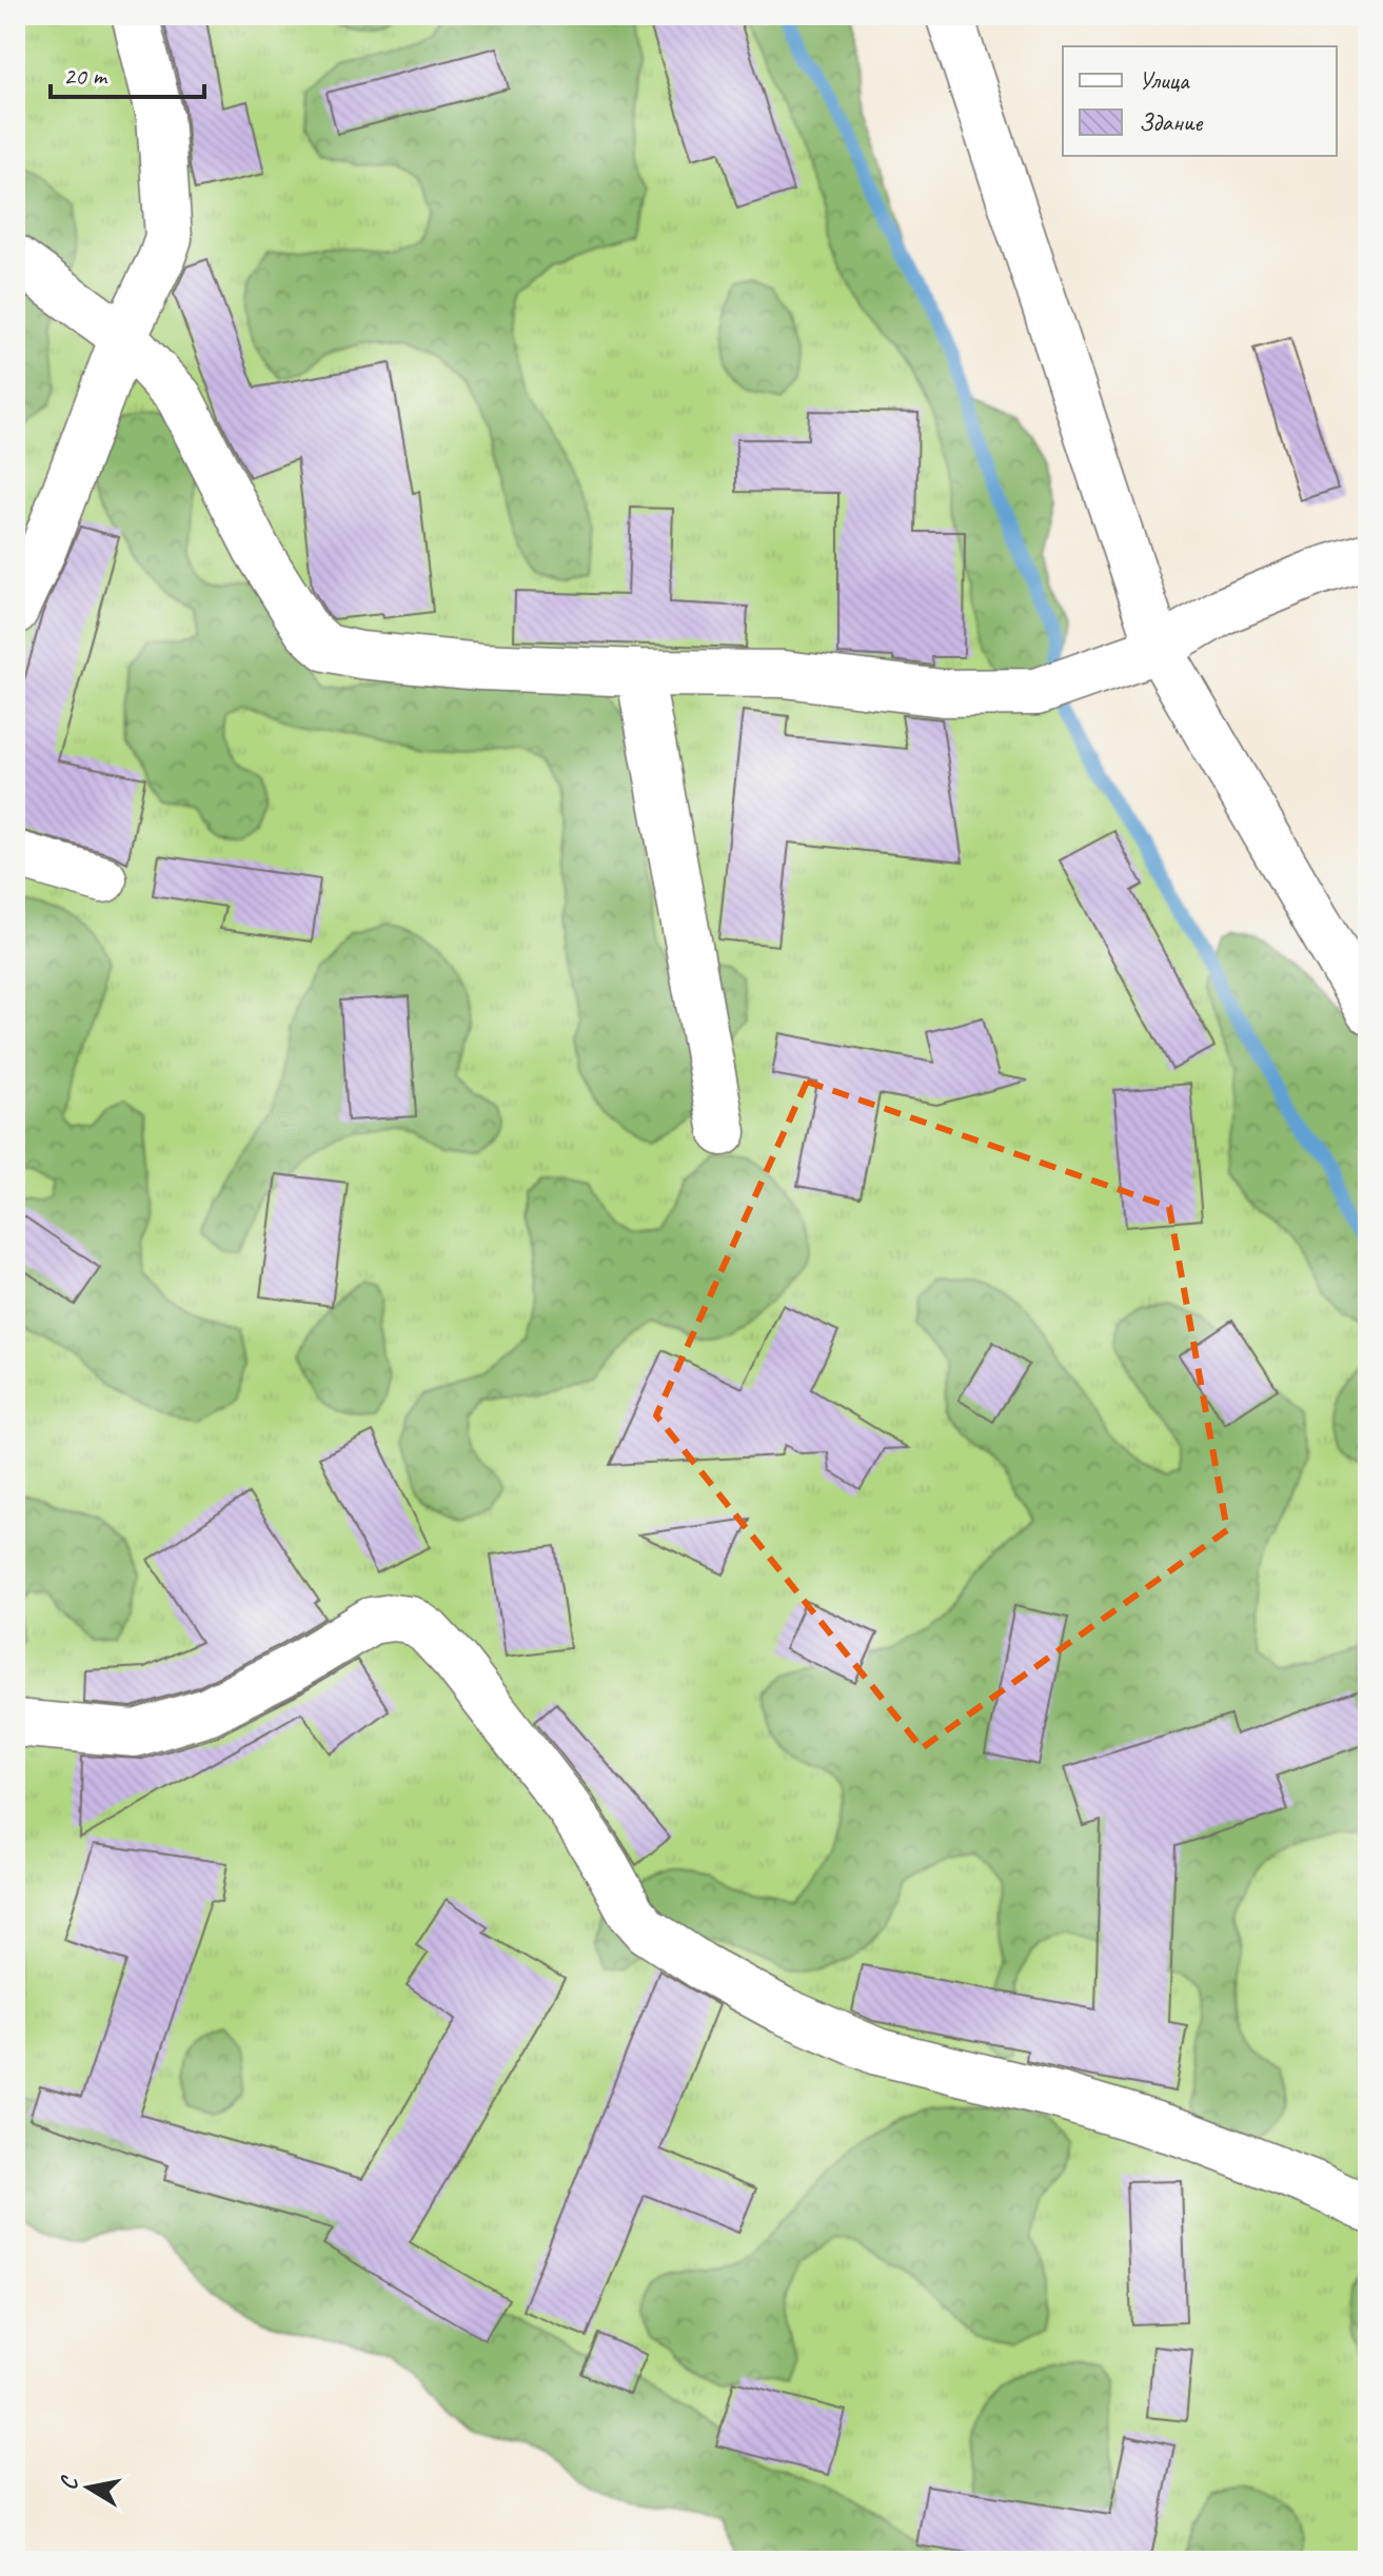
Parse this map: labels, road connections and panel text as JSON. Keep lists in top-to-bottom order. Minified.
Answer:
{"legend":["Улица","Здание"],"scale_bar":"20 m","north":"left"}
